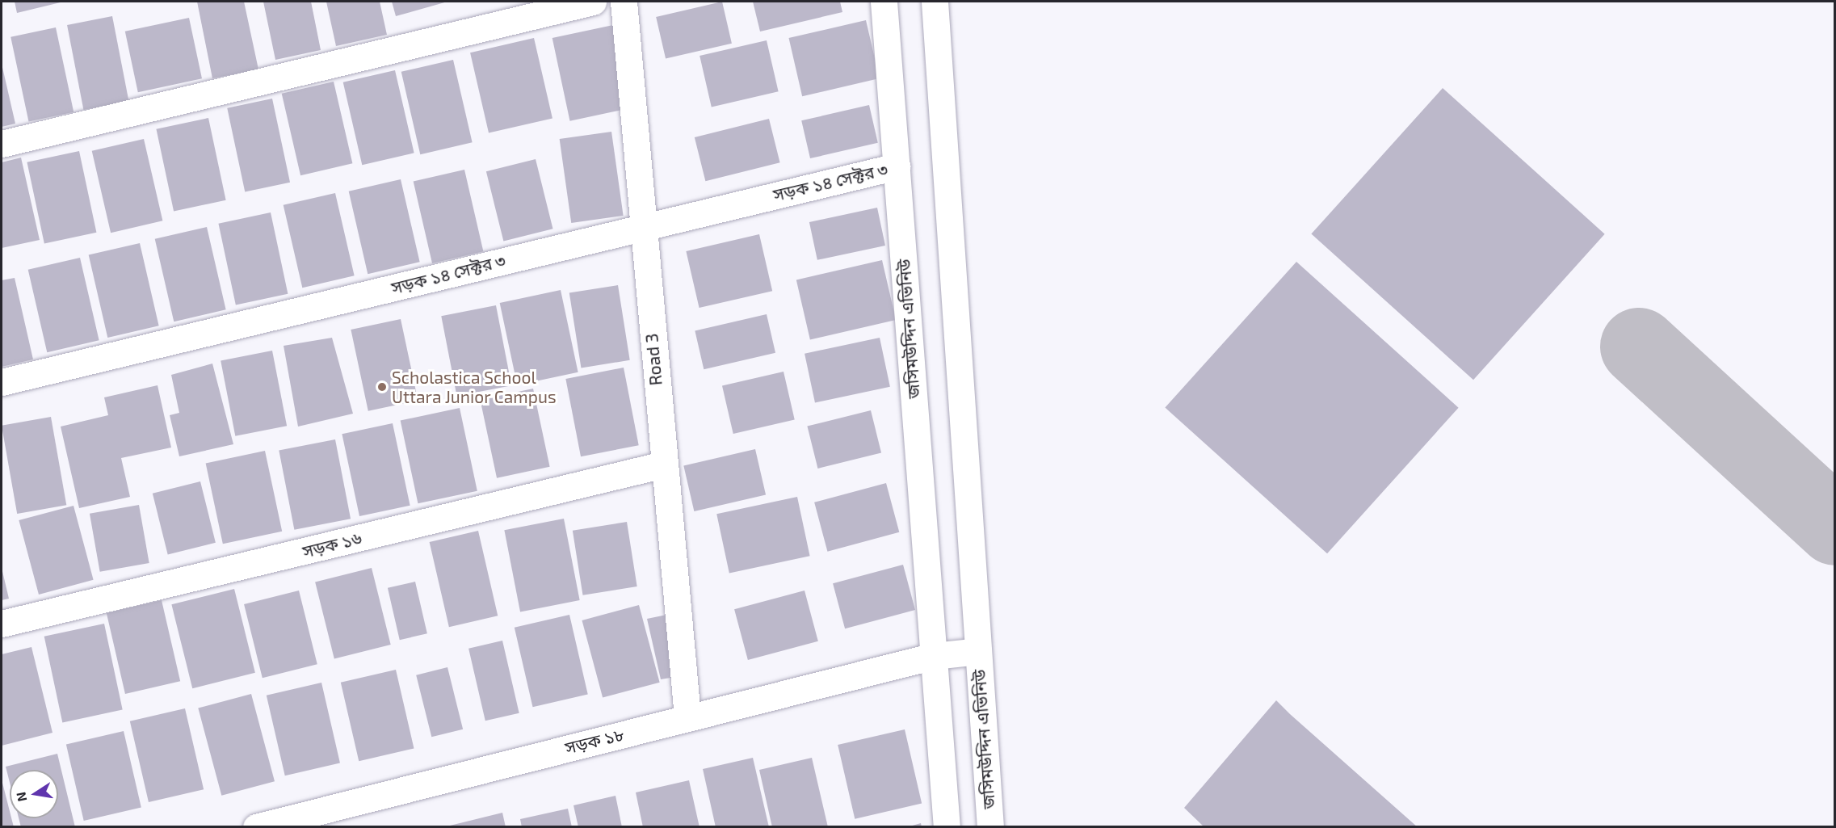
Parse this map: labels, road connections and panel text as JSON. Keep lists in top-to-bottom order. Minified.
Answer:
{"streets":{"street":["সড়ক ১৪ সেক্টর ৩","জসিমউদ্দিন এভিনিউ","Road 3","সড়ক ১৬","সড়ক ১৮"]},"crossings":[["সড়ক ১৪ সেক্টর ৩","জসিমউদ্দিন এভিনিউ"],["সড়ক ১৪ সেক্টর ৩","Road 3"],["জসিমউদ্দিন এভিনিউ","সড়ক ১৮"],["Road 3","সড়ক ১৬"],["Road 3","সড়ক ১৮"]],"places":["Scholastica School Uttara Junior Campus"],"north":"left"}
